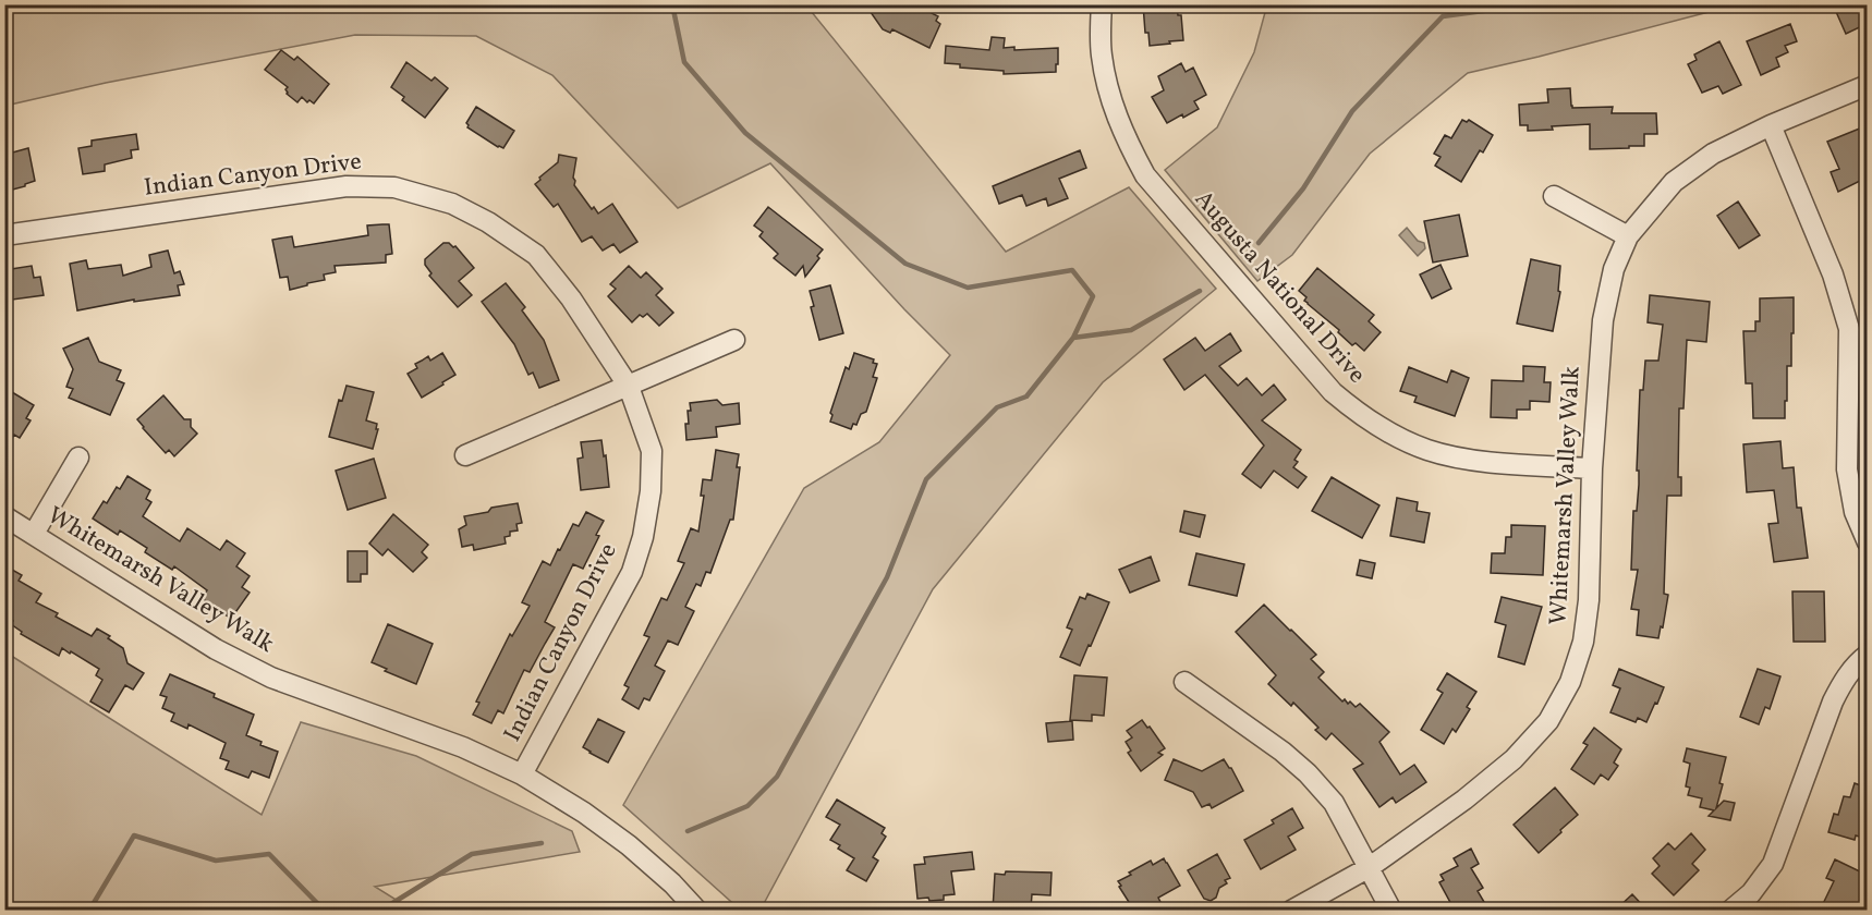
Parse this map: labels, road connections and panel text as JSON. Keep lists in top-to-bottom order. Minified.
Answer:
{"streets":{"street":["Indian Canyon Drive","Augusta National Drive","Whitemarsh Valley Walk"]},"crossings":[["Indian Canyon Drive","Whitemarsh Valley Walk"],["Augusta National Drive","Whitemarsh Valley Walk"]]}
